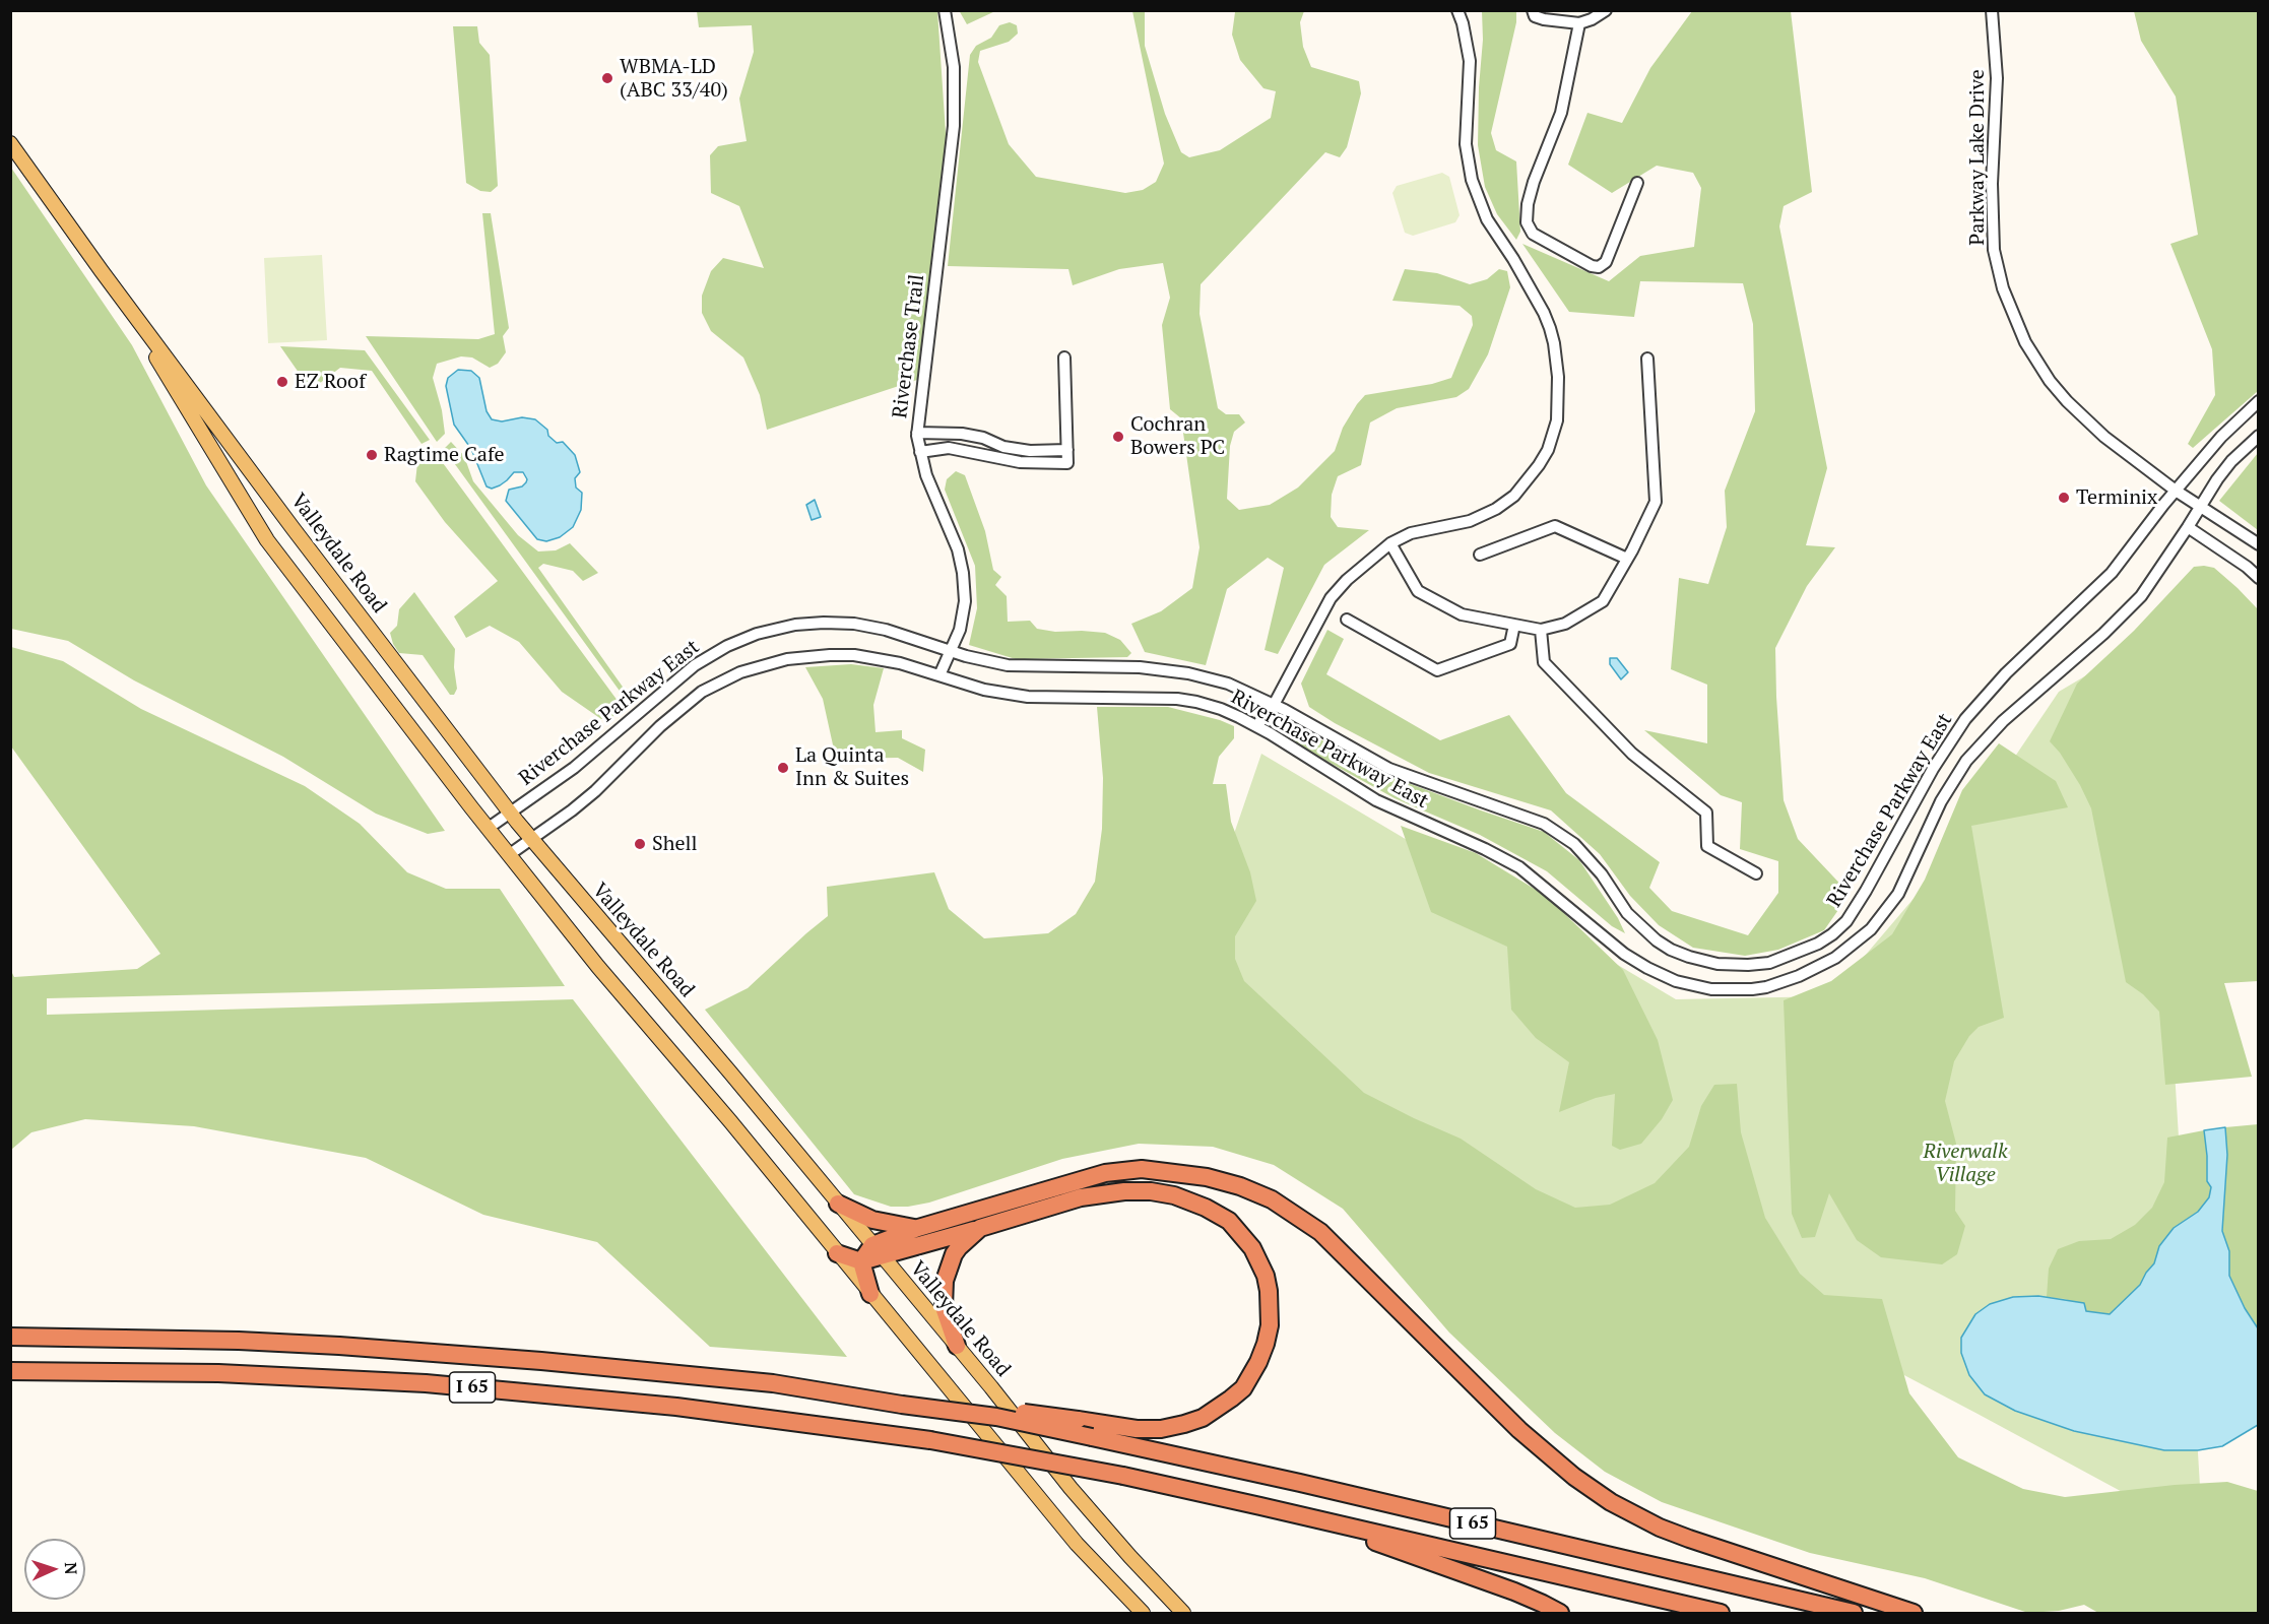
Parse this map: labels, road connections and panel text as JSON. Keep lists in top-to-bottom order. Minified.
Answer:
{"streets":{"highway":["I 65"],"main road":["Valleydale Road"],"street":["Parkway Lake Drive","Riverchase Trail","Riverchase Parkway East"]},"crossings":[["Parkway Lake Drive","Riverchase Parkway East"],["Riverchase Trail","Riverchase Parkway East"],["Valleydale Road","Riverchase Parkway East"]],"parks":["Riverwalk Village"],"places":["WBMA-LD (ABC 33/40)","EZ Roof","Cochran Bowers PC","Ragtime Cafe","Terminix","La Quinta Inn & Suites","Shell"],"north":"right"}
